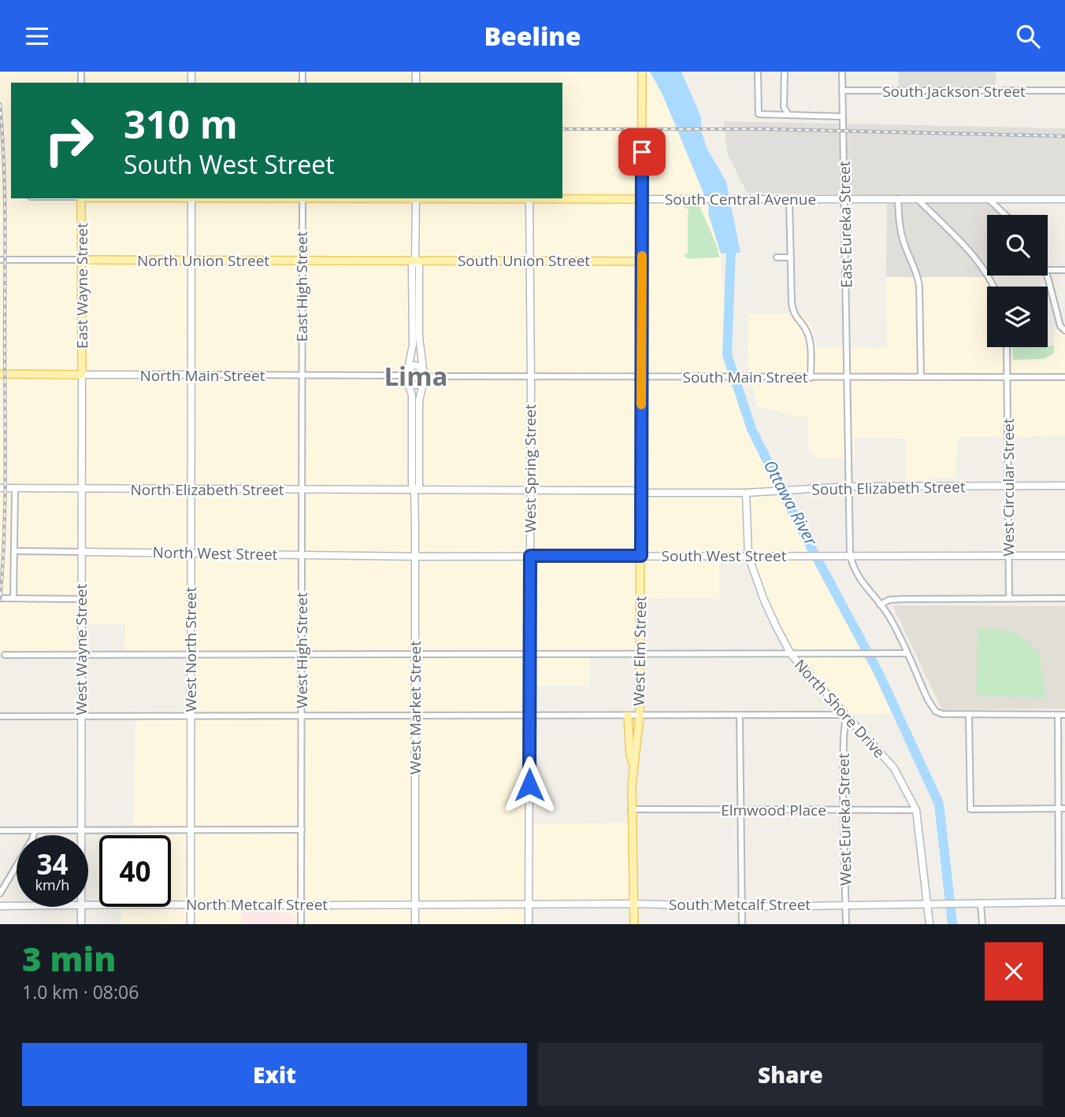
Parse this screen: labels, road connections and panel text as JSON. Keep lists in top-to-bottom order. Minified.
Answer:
{"streets":{"main road":["South Central Avenue","North Union Street","South Union Street","East Wayne Street","North Main Street","West Elm Street"],"street":["South Jackson Street","East Eureka Street","East High Street","South Main Street","West Spring Street","West Circular Street","South Elizabeth Street","North Elizabeth Street","North West Street","South West Street","West Wayne Street","West North Street","West High Street","West Market Street","North Shore Drive","Elmwood Place","West Eureka Street","North Metcalf Street","South Metcalf Street"]},"crossings":[["South Jackson Street","East Eureka Street"],["South Central Avenue","East Eureka Street"],["South Central Avenue","West Spring Street"],["South Central Avenue","West Elm Street"],["East Eureka Street","South Main Street"],["North Union Street","South Union Street"],["North Union Street","East Wayne Street"],["North Union Street","East High Street"],["North Union Street","West North Street"],["South Union Street","West Spring Street"],["South Union Street","West Elm Street"],["East Wayne Street","North Main Street"],["East Wayne Street","West Wayne Street"],["East High Street","North Main Street"],["East High Street","West High Street"],["North Main Street","West Wayne Street"],["North Main Street","West North Street"],["North Main Street","West High Street"],["North Main Street","West Market Street"],["South Main Street","West Spring Street"],["South Main Street","West Circular Street"],["South Main Street","West Elm Street"],["South Main Street","West Market Street"],["West Spring Street","South Elizabeth Street"],["West Spring Street","South West Street"],["West Spring Street","South Metcalf Street"],["West Circular Street","South Elizabeth Street"],["West Circular Street","South West Street"],["South Elizabeth Street","North Elizabeth Street"],["South Elizabeth Street","West Elm Street"],["South Elizabeth Street","West Market Street"],["South Elizabeth Street","North Shore Drive"],["North Elizabeth Street","West Wayne Street"],["North Elizabeth Street","West North Street"],["North Elizabeth Street","West High Street"],["North Elizabeth Street","West Market Street"],["North West Street","South West Street"],["North West Street","West Wayne Street"],["North West Street","West North Street"],["North West Street","West High Street"],["North West Street","West Market Street"],["South West Street","West Elm Street"],["South West Street","West Market Street"],["South West Street","North Shore Drive"],["West North Street","North Metcalf Street"],["West High Street","North Metcalf Street"],["West Elm Street","Elmwood Place"],["West Elm Street","South Metcalf Street"],["West Market Street","North Metcalf Street"],["West Market Street","South Metcalf Street"],["North Shore Drive","Elmwood Place"],["North Shore Drive","West Eureka Street"],["North Shore Drive","South Metcalf Street"],["Elmwood Place","West Eureka Street"],["West Eureka Street","South Metcalf Street"],["North Metcalf Street","South Metcalf Street"]],"districts":["Lima"],"water":["Ottawa River"],"page":{"header":"Beeline","turn":["310 m","South West Street"],"speed":"34 km/h","limit":"40","heading":["3 min","1.0 km · 08:06"],"buttons":["Exit","Share"]}}
